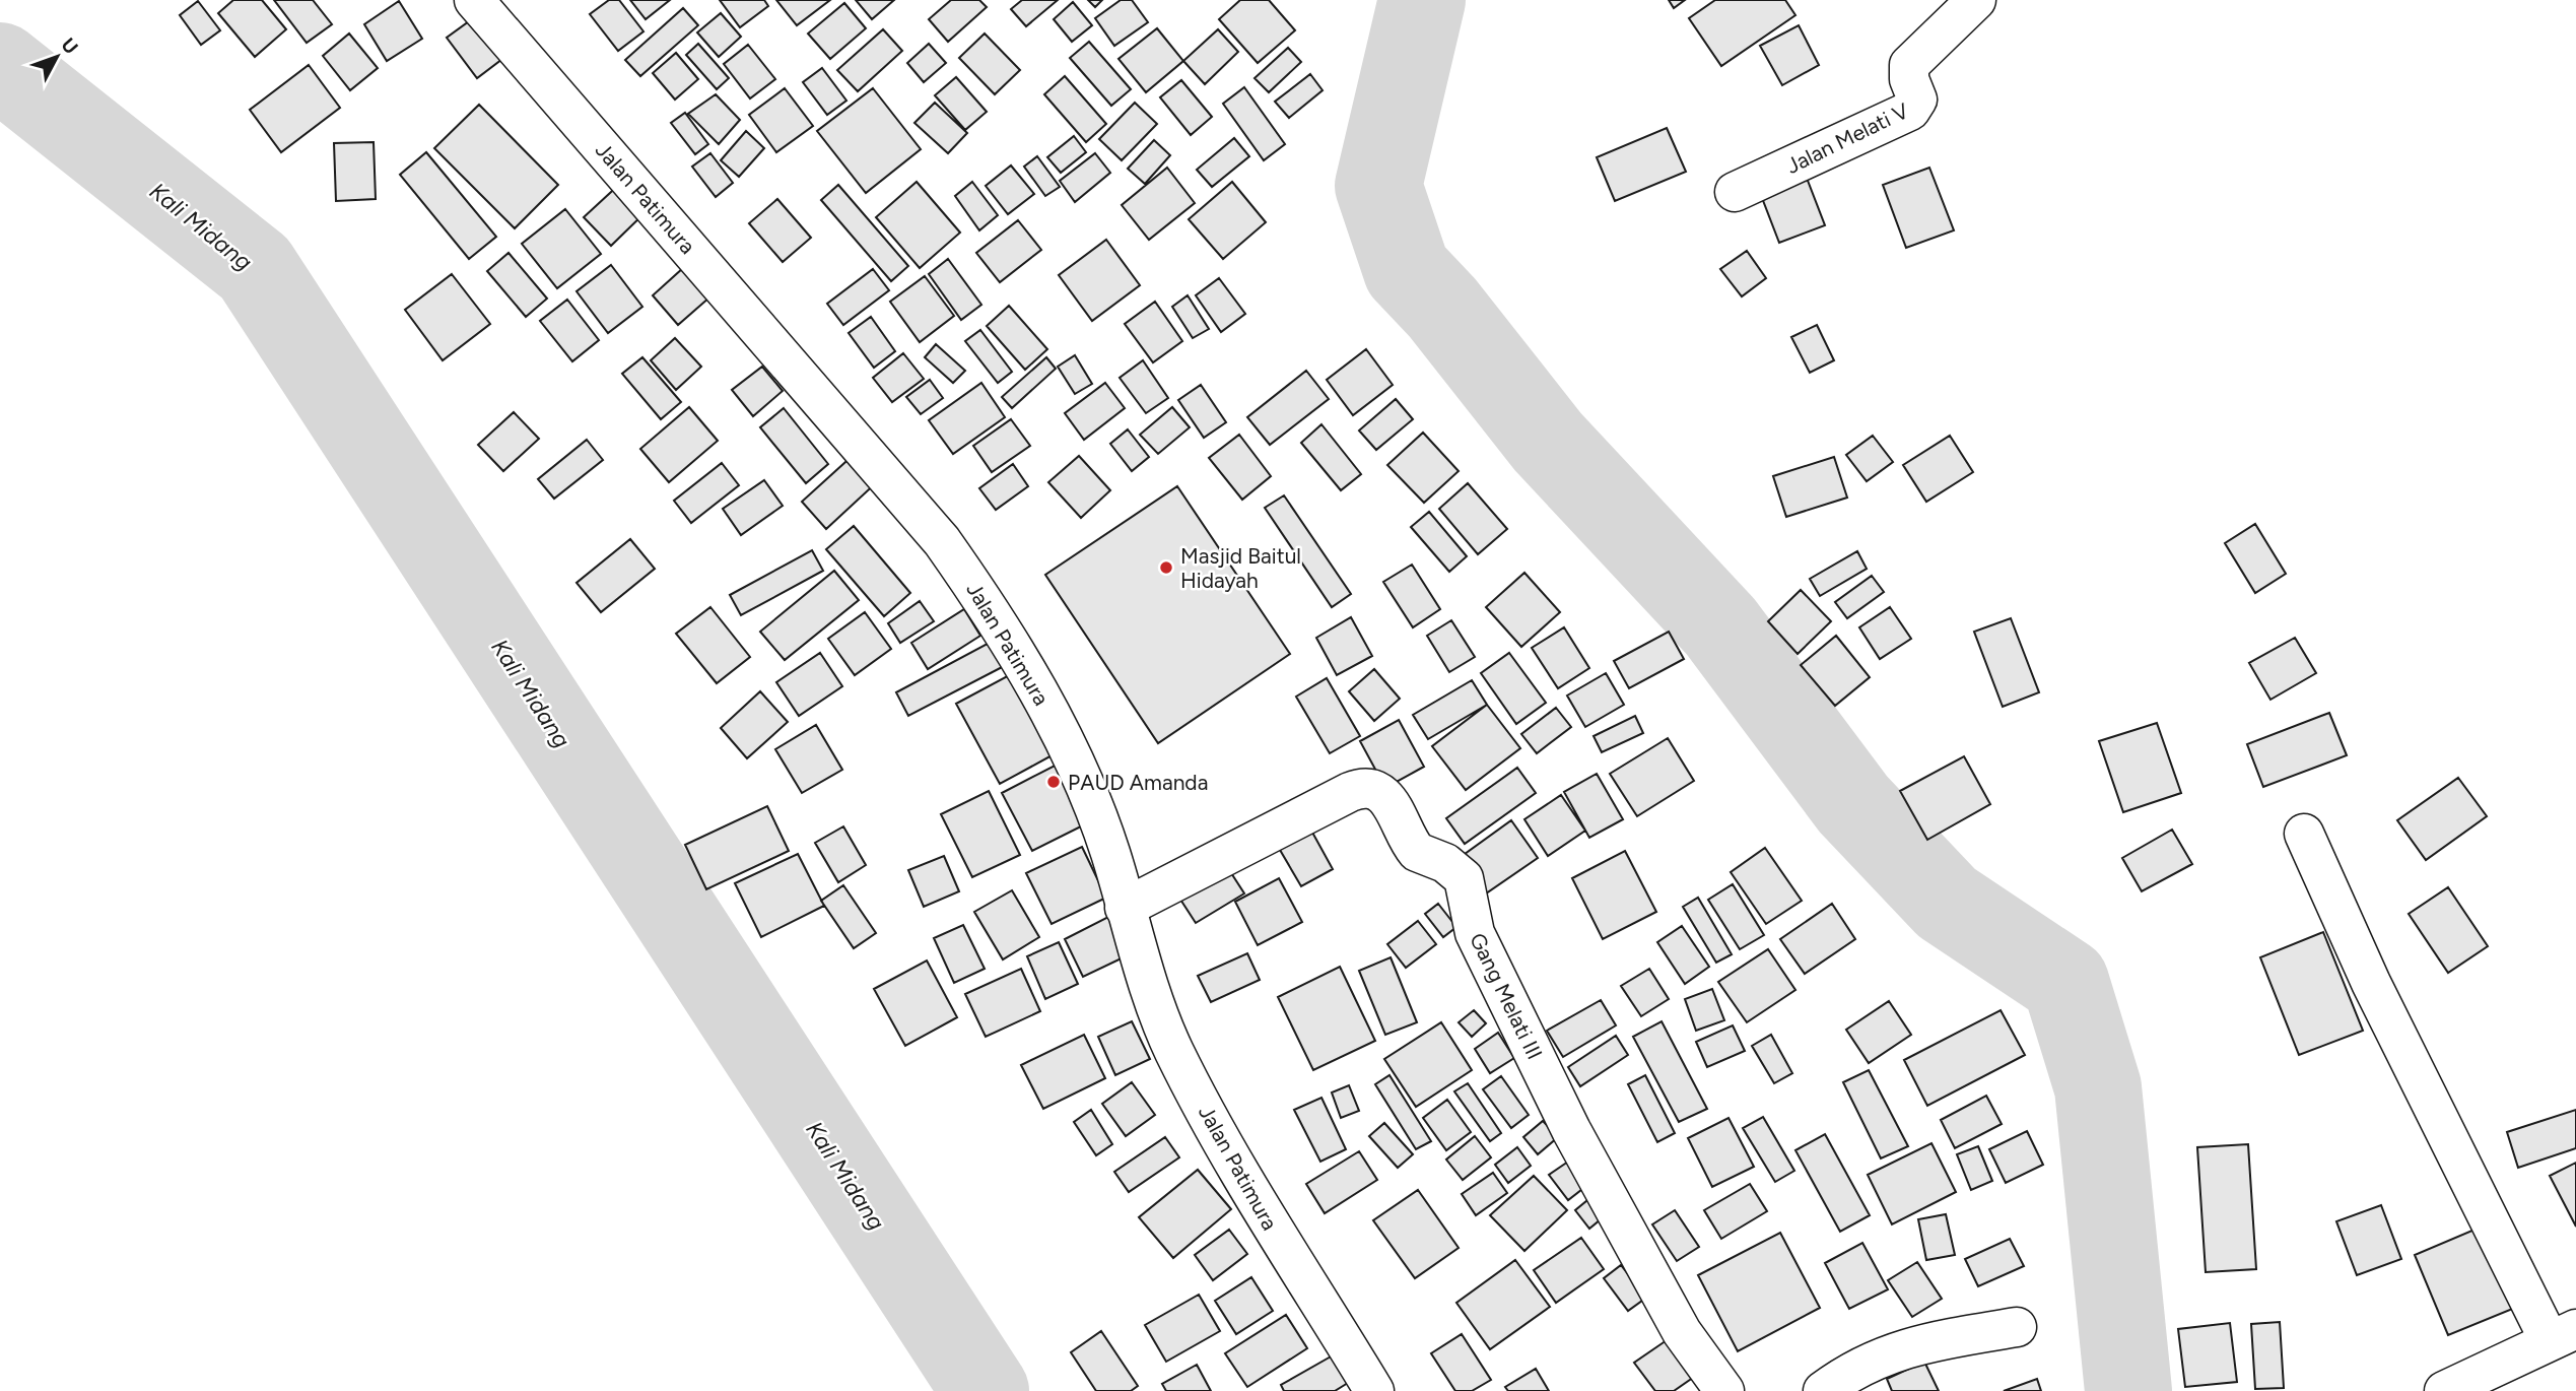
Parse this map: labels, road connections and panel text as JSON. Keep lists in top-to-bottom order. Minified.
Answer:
{"streets":{"street":["Jalan Melati V","Jalan Patimura","Gang Melati III"]},"crossings":[["Jalan Patimura","Gang Melati III"]],"water":["Kali Midang"],"places":["Masjid Baitul Hidayah","PAUD Amanda"],"north":"top right"}
